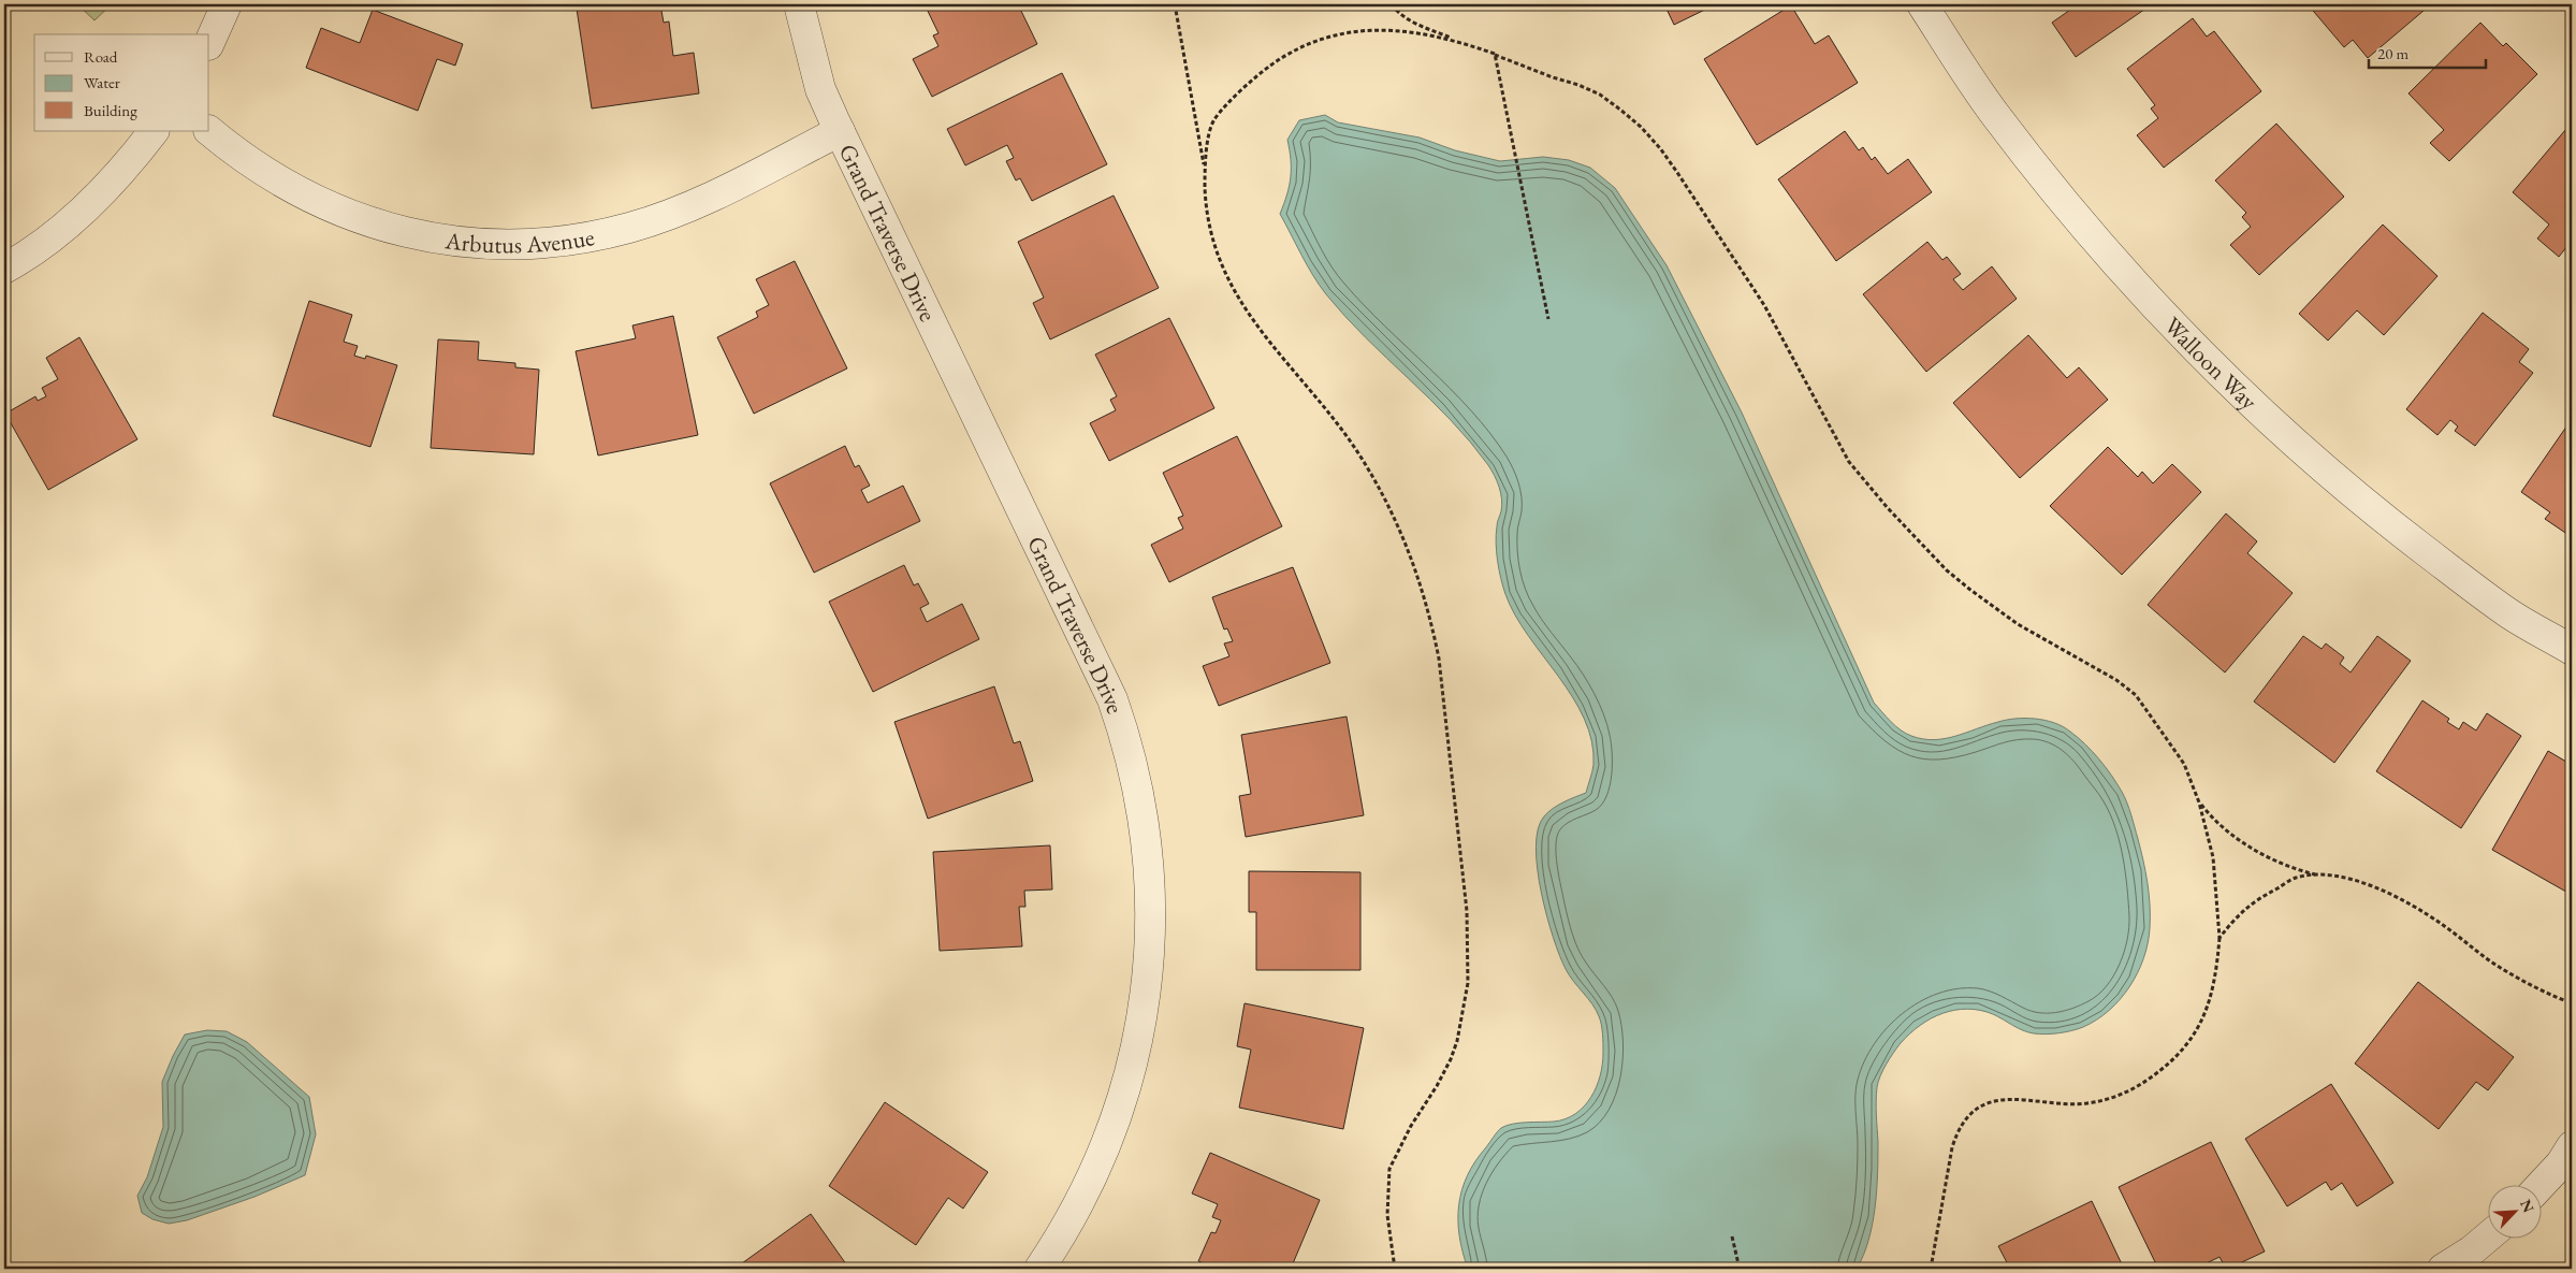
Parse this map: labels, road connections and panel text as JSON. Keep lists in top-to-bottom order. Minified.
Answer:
{"streets":{"street":["Grand Traverse Drive","Arbutus Avenue","Walloon Way"]},"crossings":[["Grand Traverse Drive","Arbutus Avenue"]],"legend":["Road","Water","Building"],"scale_bar":"20 m","north":"top right"}
